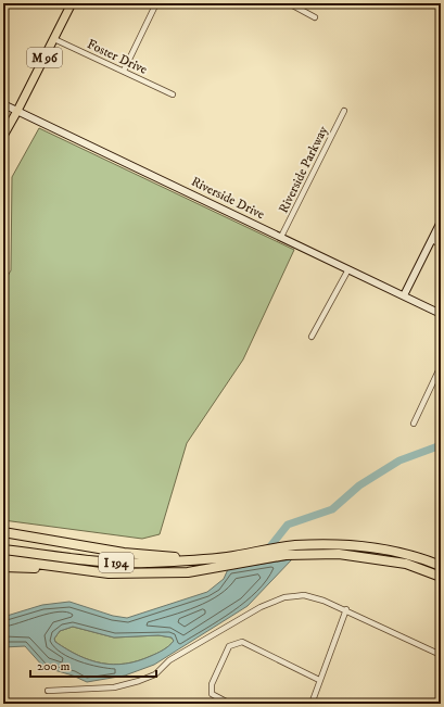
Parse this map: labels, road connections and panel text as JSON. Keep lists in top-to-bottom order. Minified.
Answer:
{"streets":{"highway":["I 194"],"main road":["M 96"],"street":["Foster Drive","Riverside Parkway","Riverside Drive"]},"crossings":[["Foster Drive","M 96"],["M 96","Riverside Drive"],["Riverside Parkway","Riverside Drive"]],"scale_bar":"200 m"}
